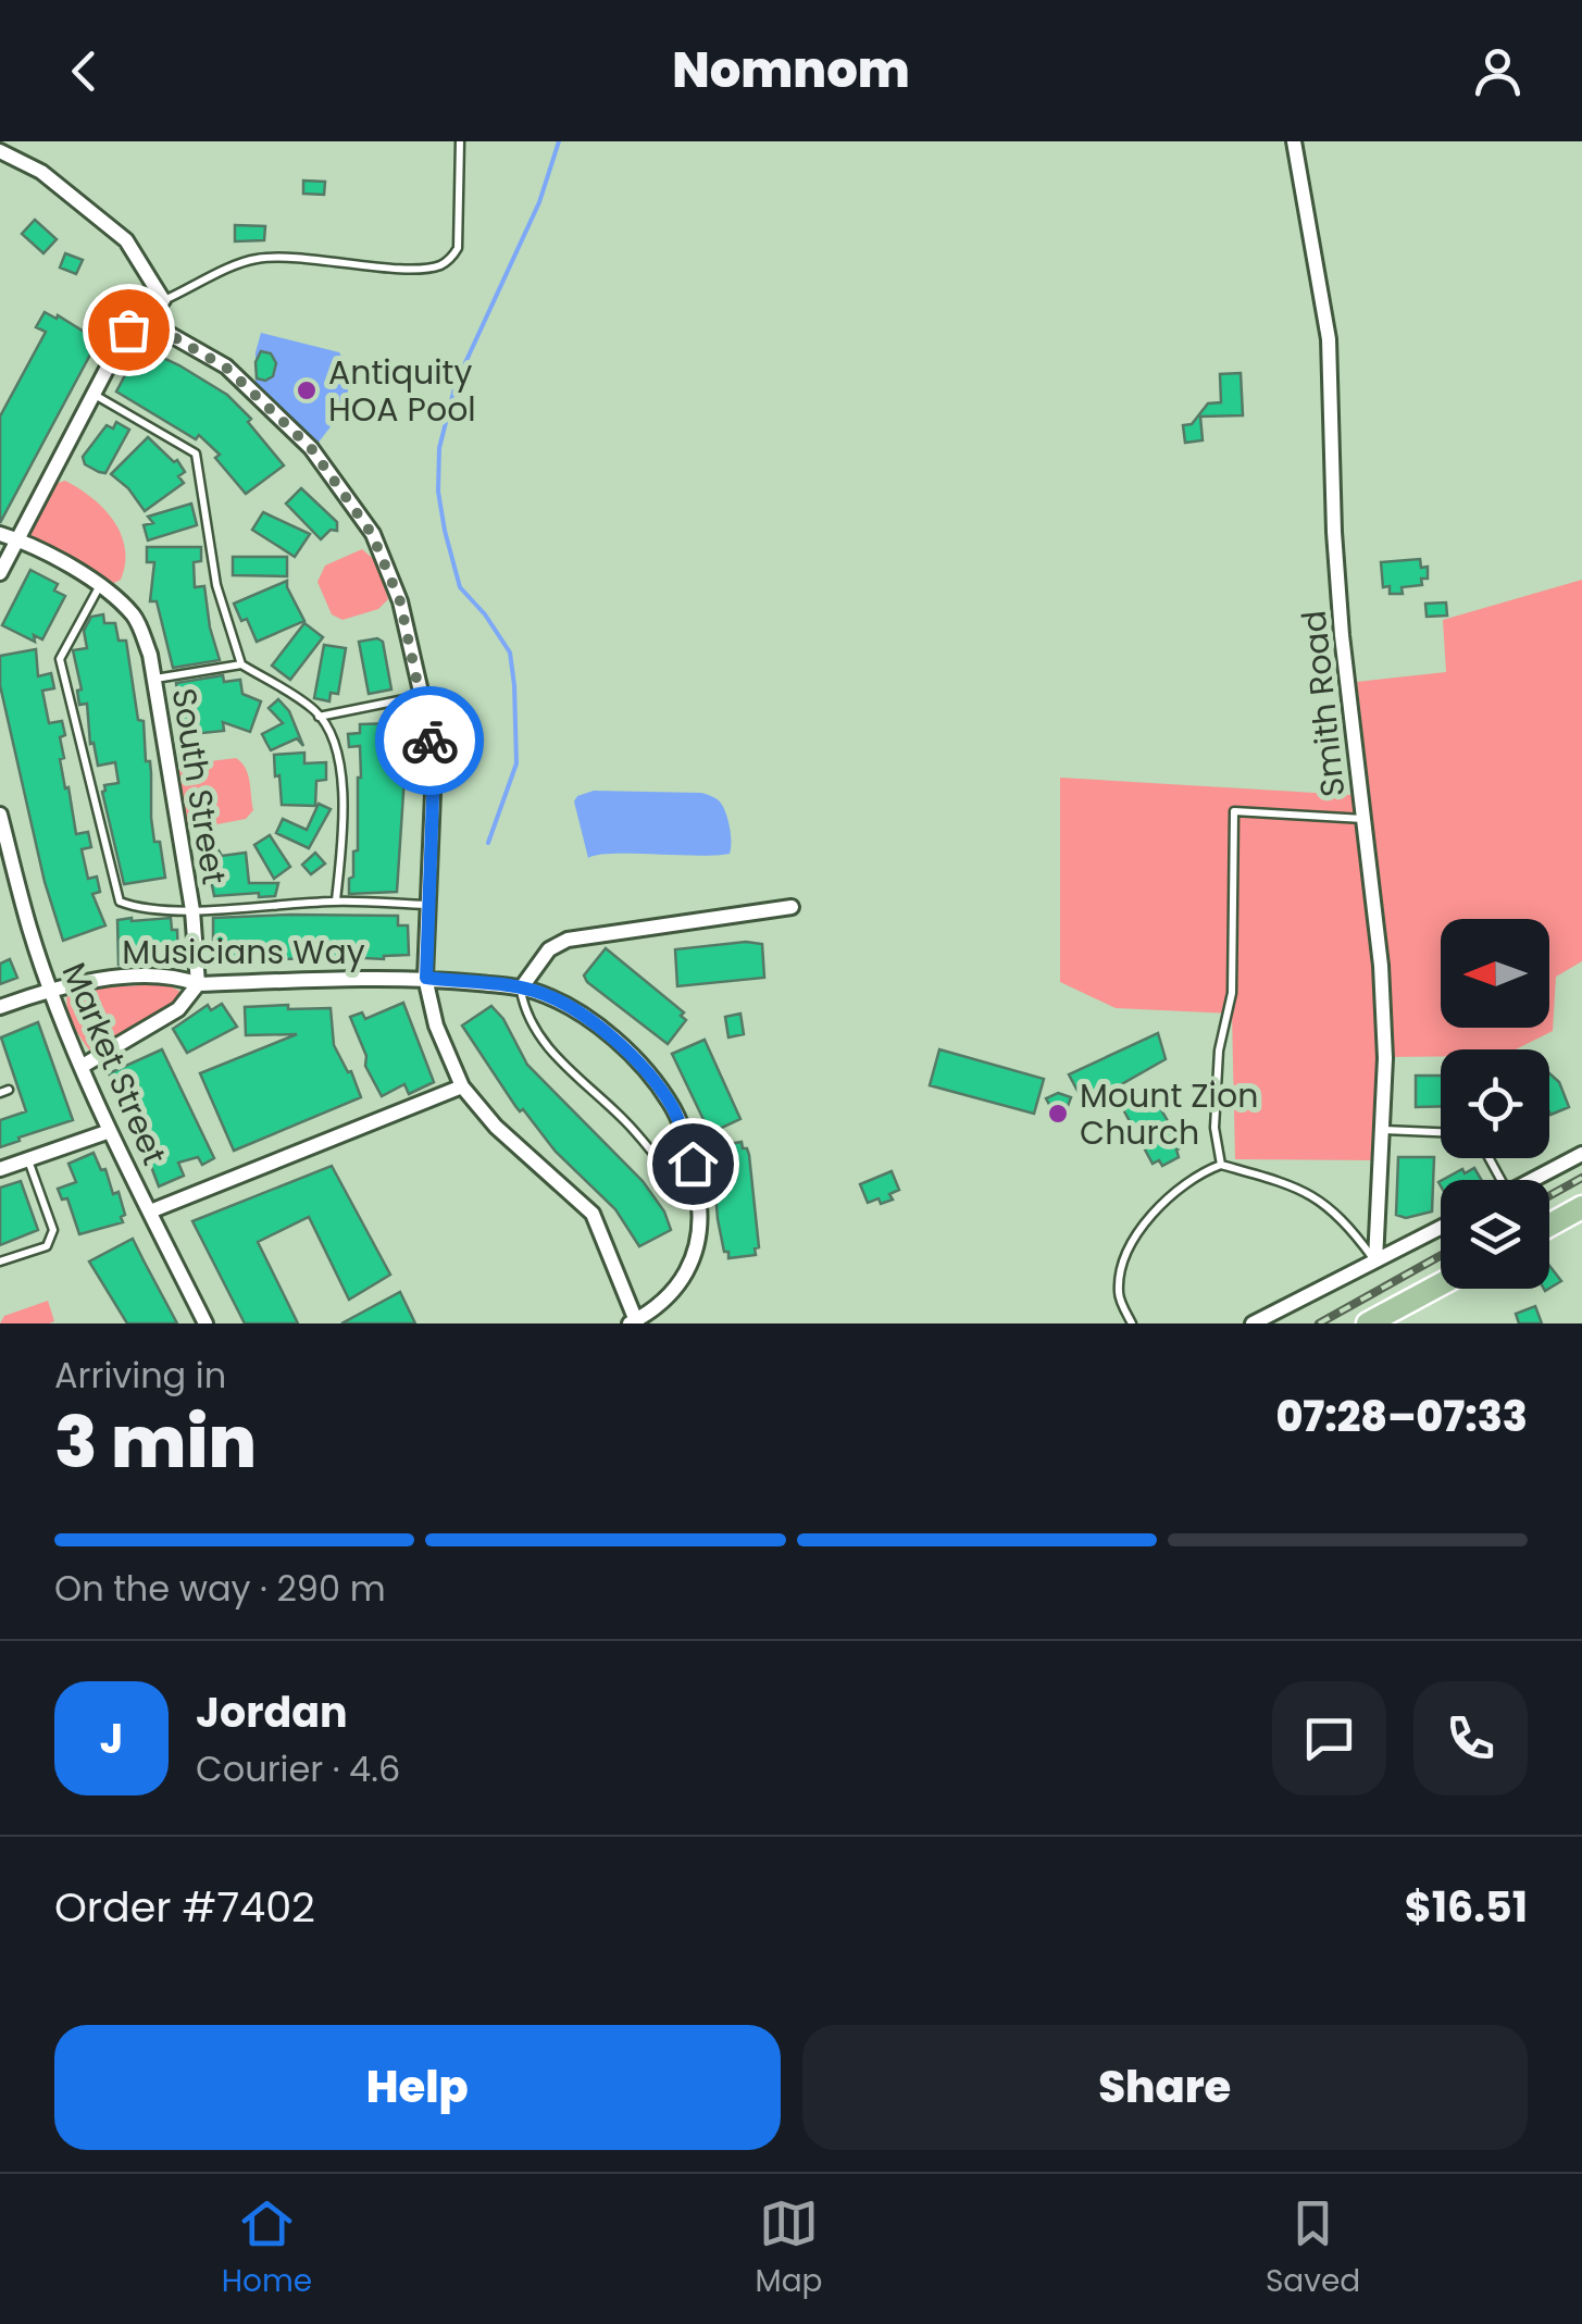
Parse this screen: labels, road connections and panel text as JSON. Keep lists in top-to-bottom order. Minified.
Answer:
{"streets":{"street":["Smith Road","South Street","Musicians Way","Market Street"]},"crossings":[["South Street","Musicians Way"],["Musicians Way","Market Street"]],"places":["Antiquity HOA Pool","Mount Zion Church"],"north":"left","page":{"header":"Nomnom","heading":["3 min","Arriving in","07:28–07:33"],"panel":["Jordan","Courier · 4.6","Order #7402","$16.51"],"bar":"On the way · 290 m","round":"J","buttons":["Help","Share"],"tabs":["Home","Map","Saved"]}}
